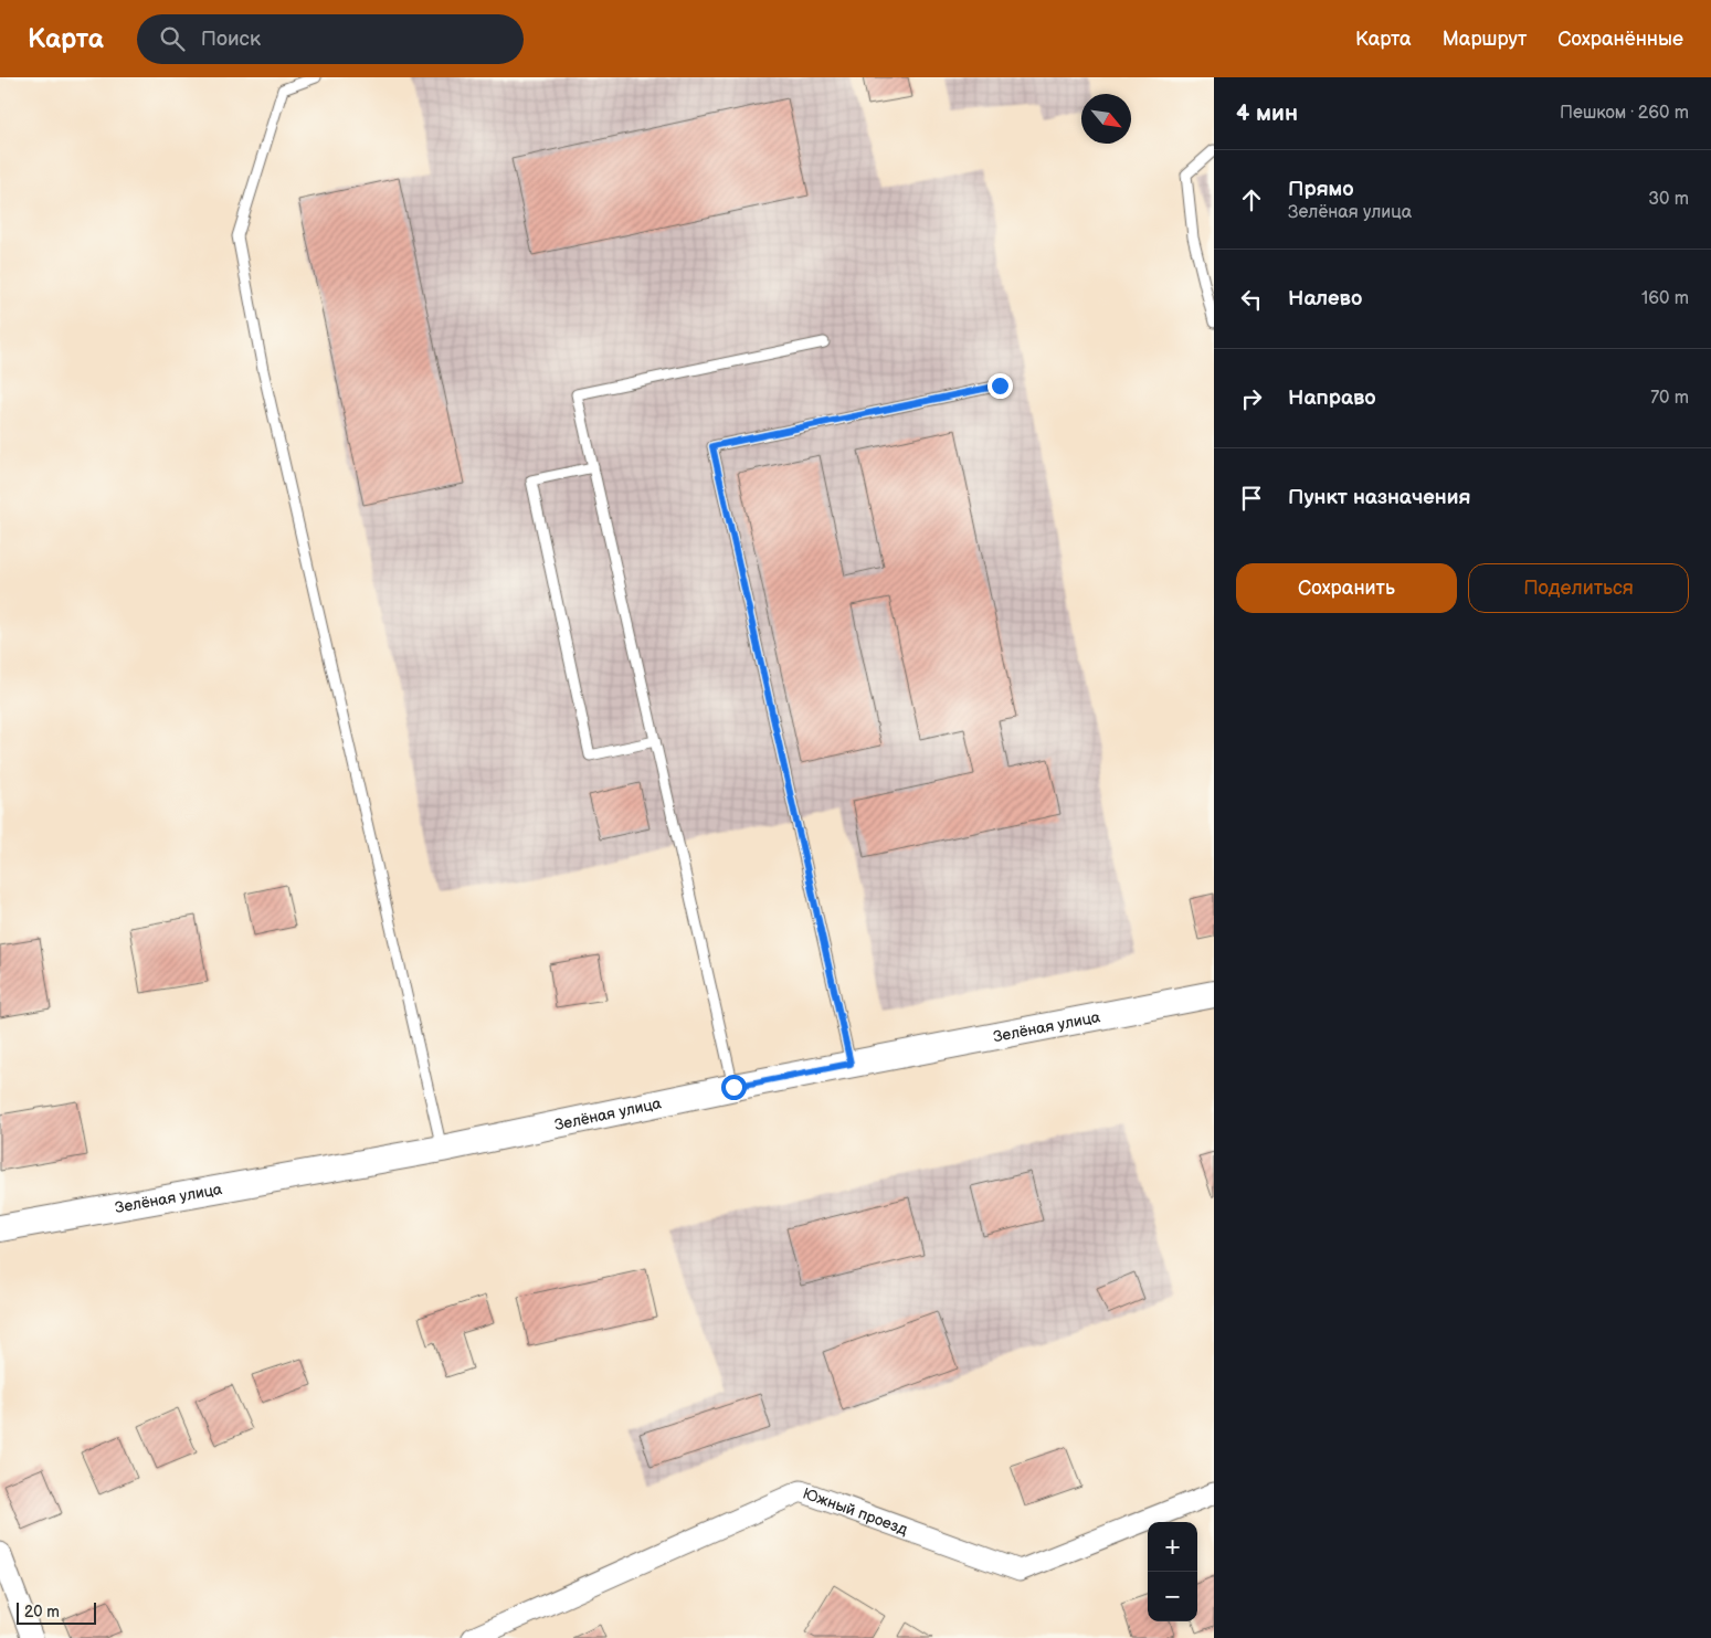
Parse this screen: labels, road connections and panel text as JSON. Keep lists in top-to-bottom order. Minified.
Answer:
{"streets":{"street":["Зелёная улица","Южный проезд"]},"scale_bar":"20 m","north":"bottom right","page":{"header":"Карта","search":"Поиск","nav":["Карта","Маршрут","Сохранённые"],"heading":["4 мин","Пешком · 260 m"],"list":[["Прямо","Зелёная улица","30 m"],["Налево","160 m"],["Направо","70 m"],"Пункт назначения"],"buttons":["Сохранить","Поделиться"],"map_buttons":["+","−"],"scale":"20 m"}}
